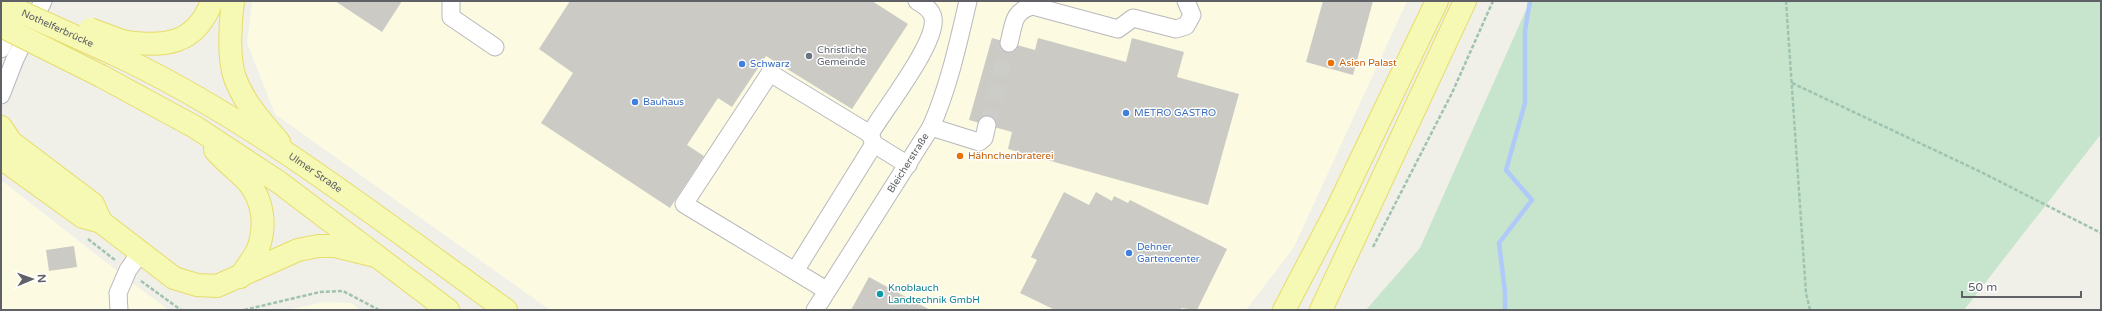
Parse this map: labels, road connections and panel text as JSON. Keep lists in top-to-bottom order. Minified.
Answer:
{"streets":{"main road":["Nothelferbrücke","Ulmer Straße"],"street":["Bleicherstraße"]},"crossings":[["Nothelferbrücke","Ulmer Straße"]],"places":["Christliche Gemeinde","Asien Palast","Schwarz","Bauhaus","METRO GASTRO","Hähnchenbraterei","Dehner Gartencenter","Knoblauch Landtechnik GmbH"],"scale_bar":"50 m","north":"right"}
